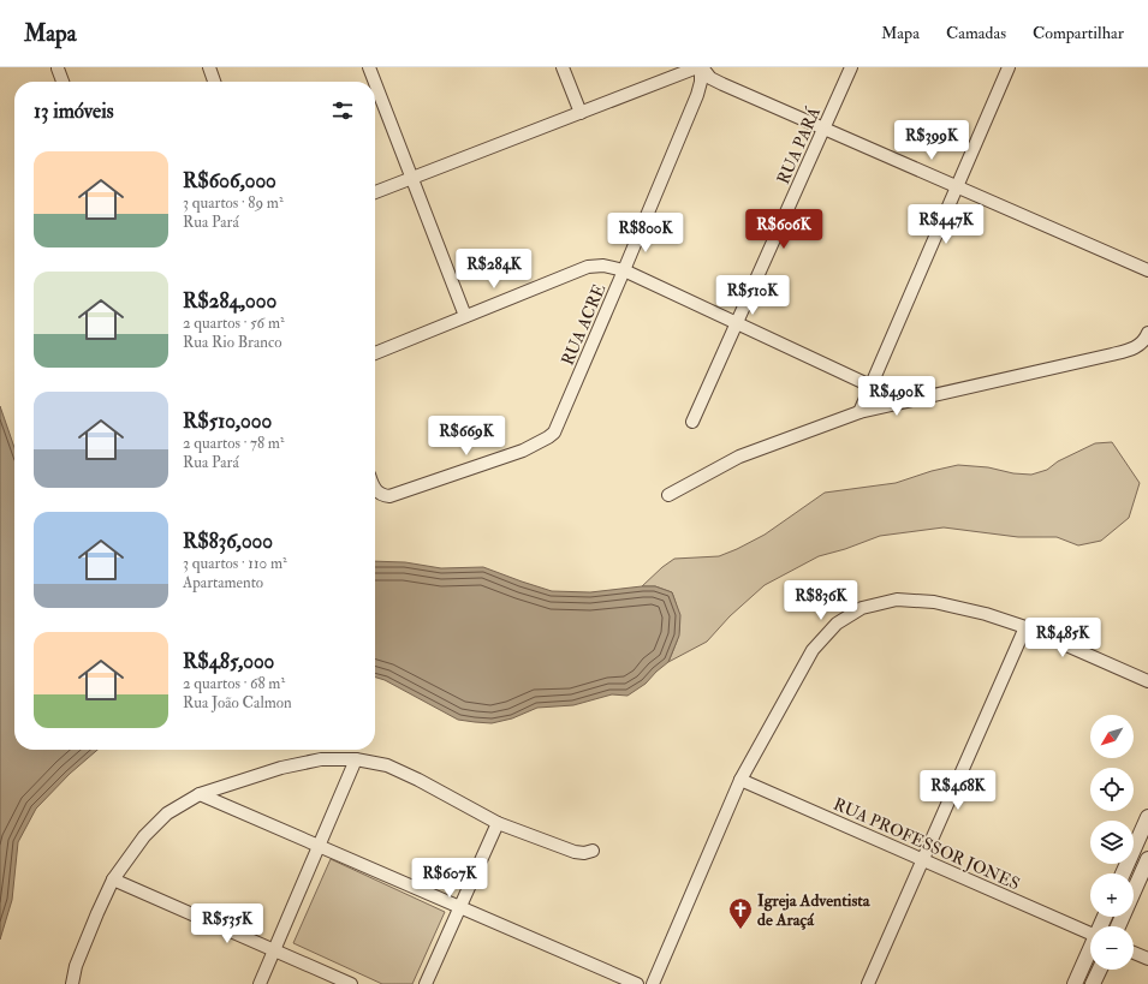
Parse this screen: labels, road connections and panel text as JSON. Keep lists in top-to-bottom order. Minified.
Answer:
{"streets":{"street":["RUA PARÁ","RUA ACRE","RUA PROFESSOR JONES"]},"places":{"church":["Igreja Adventista de Araçá"]},"north":"bottom left","page":{"header":"Mapa","nav":["Mapa","Camadas","Compartilhar"],"heading":"13 imóveis","price":["R$399K","R$447K","R$606K","R$800K","R$284K","R$510K","R$490K","R$669K","R$836K","R$485K","R$468K","R$607K","R$535K"],"list":[{"name":"R$606,000","note":"3 quartos · 89 m² · Rua Pará"},{"name":"R$284,000","note":"2 quartos · 56 m² · Rua Rio Branco"},{"name":"R$510,000","note":"2 quartos · 78 m² · Rua Pará"},{"name":"R$836,000","note":"3 quartos · 110 m² · Apartamento"},{"name":"R$485,000","note":"2 quartos · 68 m² · Rua João Calmon"}],"map_buttons":["+","−"]}}
